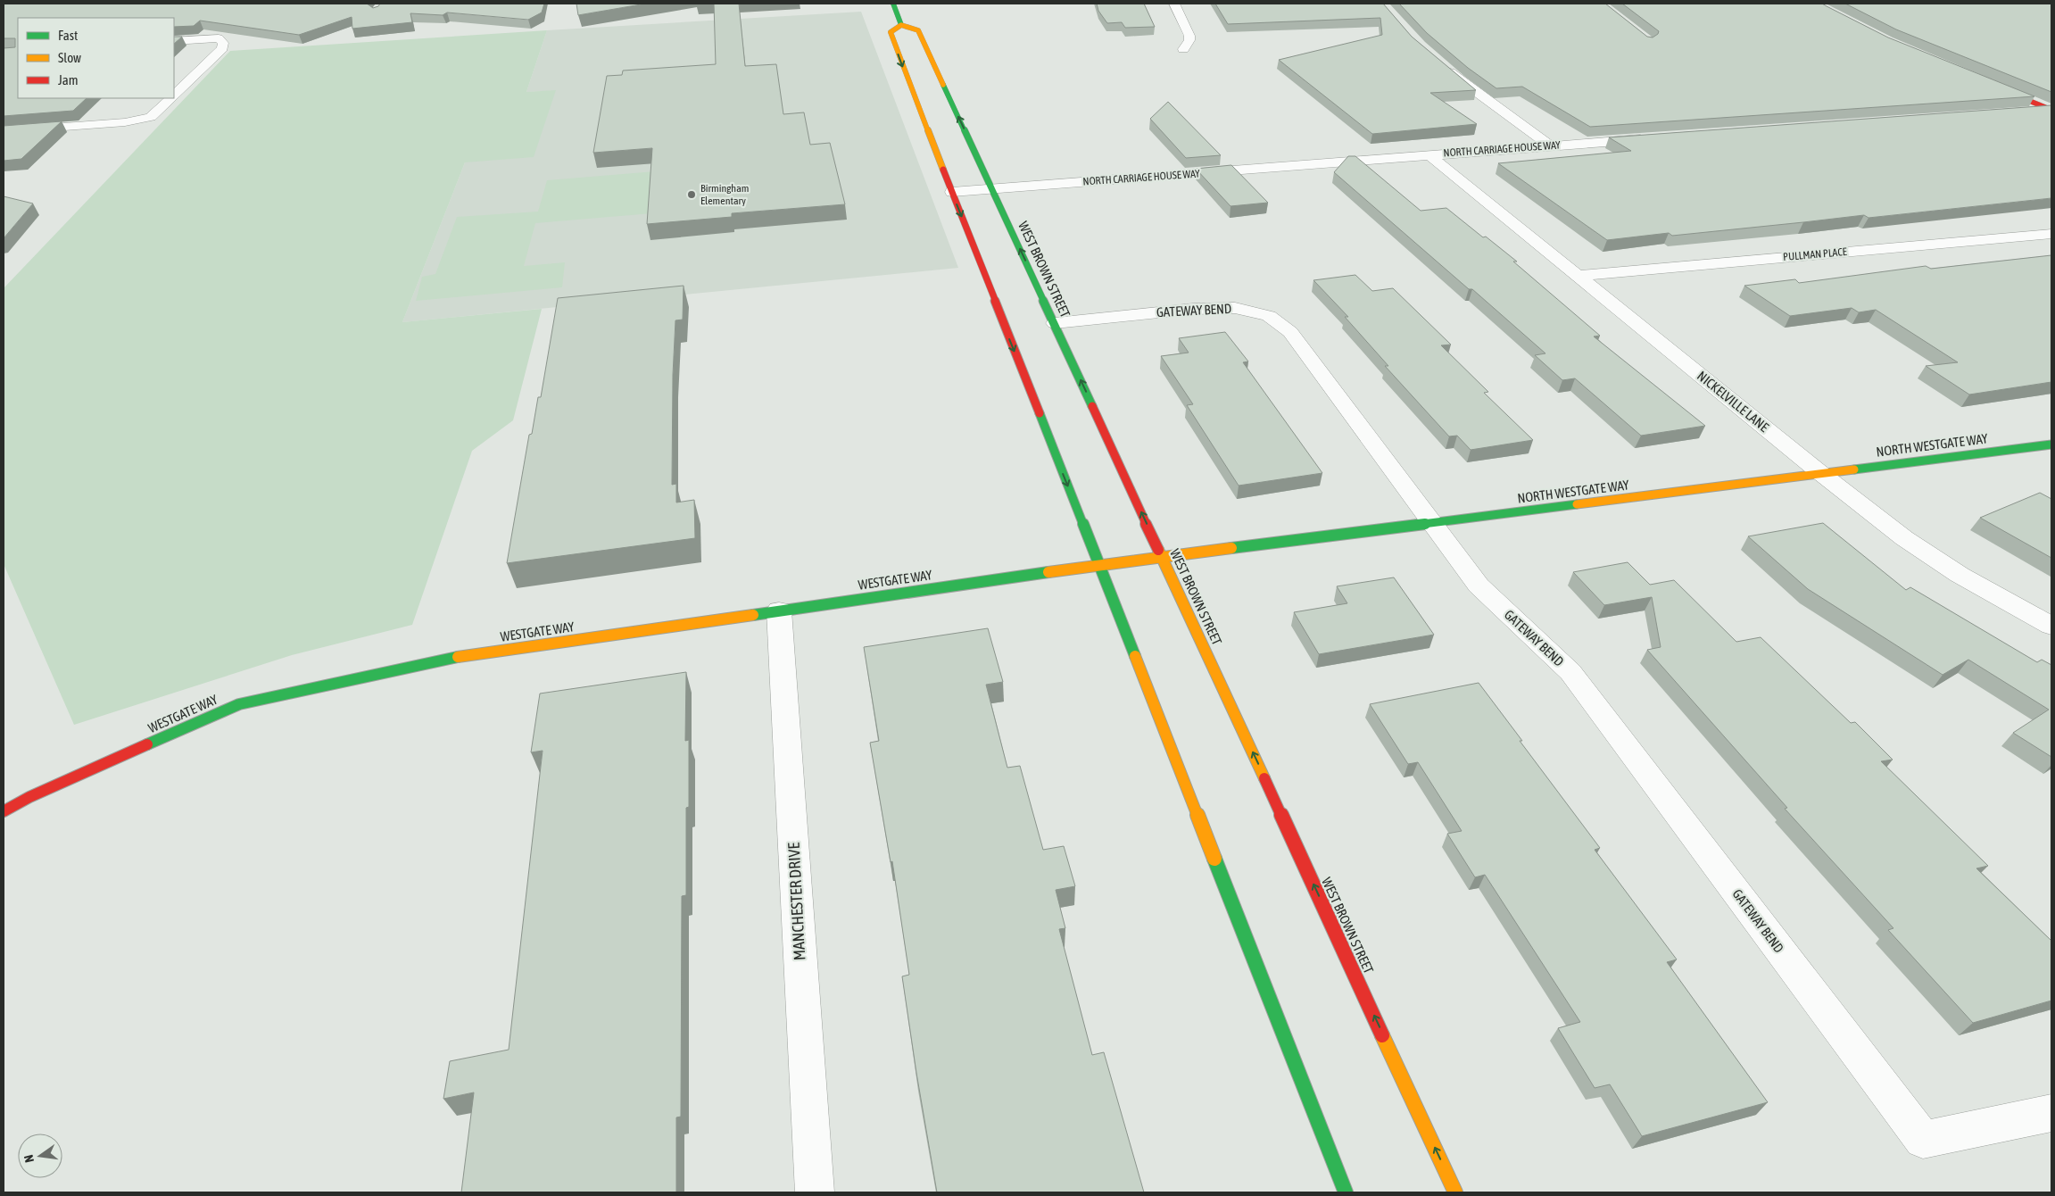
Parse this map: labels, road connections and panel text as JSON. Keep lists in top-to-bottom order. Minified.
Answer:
{"streets":{"main road":["WEST BROWN STREET","NORTH WESTGATE WAY","WESTGATE WAY"],"street":["NORTH CARRIAGE HOUSE WAY","PULLMAN PLACE","GATEWAY BEND","NICKELVILLE LANE","MANCHESTER DRIVE"]},"crossings":[["NORTH CARRIAGE HOUSE WAY","WEST BROWN STREET"],["NORTH CARRIAGE HOUSE WAY","NICKELVILLE LANE"],["PULLMAN PLACE","NICKELVILLE LANE"],["WEST BROWN STREET","GATEWAY BEND"],["WEST BROWN STREET","NORTH WESTGATE WAY"],["GATEWAY BEND","NORTH WESTGATE WAY"],["NICKELVILLE LANE","NORTH WESTGATE WAY"],["NORTH WESTGATE WAY","WESTGATE WAY"],["WESTGATE WAY","MANCHESTER DRIVE"]],"places":["Birmingham Elementary"],"legend":["Fast","Slow","Jam"],"north":"left"}
